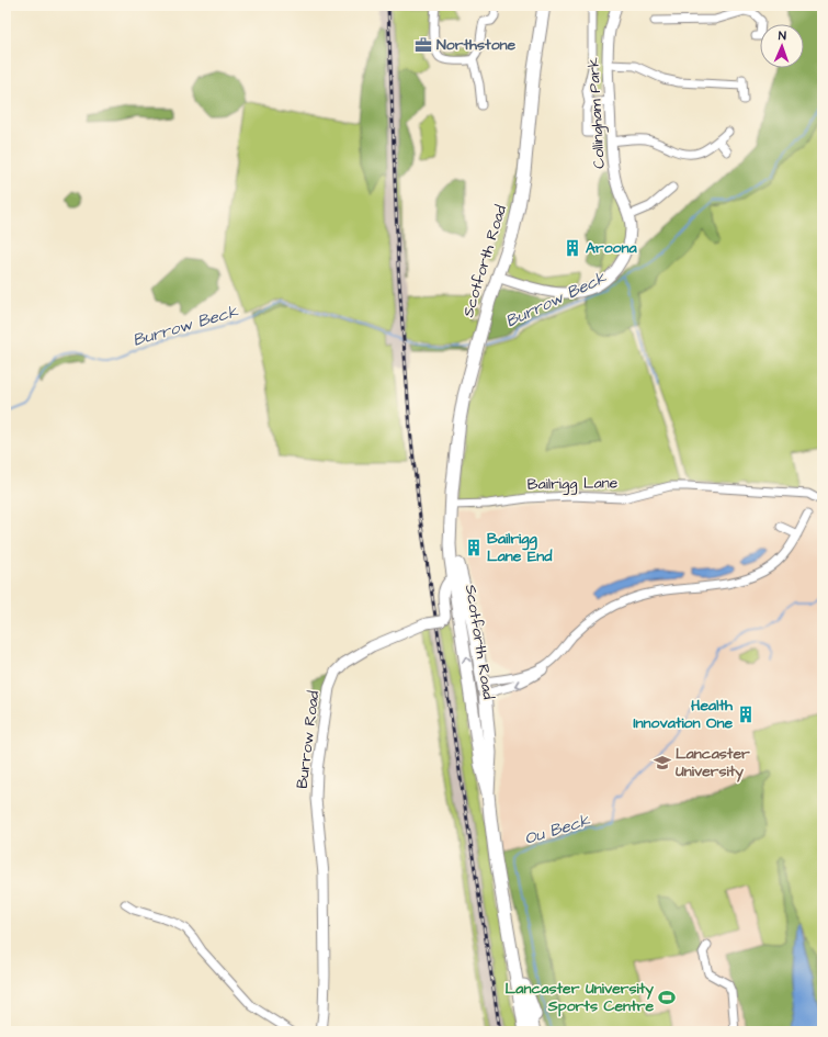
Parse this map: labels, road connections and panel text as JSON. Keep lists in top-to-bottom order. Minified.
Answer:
{"streets":{"main road":["Scotforth Road"],"street":["Collingham Park","Bailrigg Lane","Burrow Road"]},"crossings":[["Collingham Park","Scotforth Road"],["Scotforth Road","Bailrigg Lane"],["Scotforth Road","Burrow Road"]],"water":["Burrow Beck","Ou Beck"],"places":{"office":["Northstone"],"building":["Aroona","Bailrigg Lane End","Health Innovation One"],"school or university":["Lancaster University"],"sports":["Lancaster University Sports Centre"]},"north":"top"}
